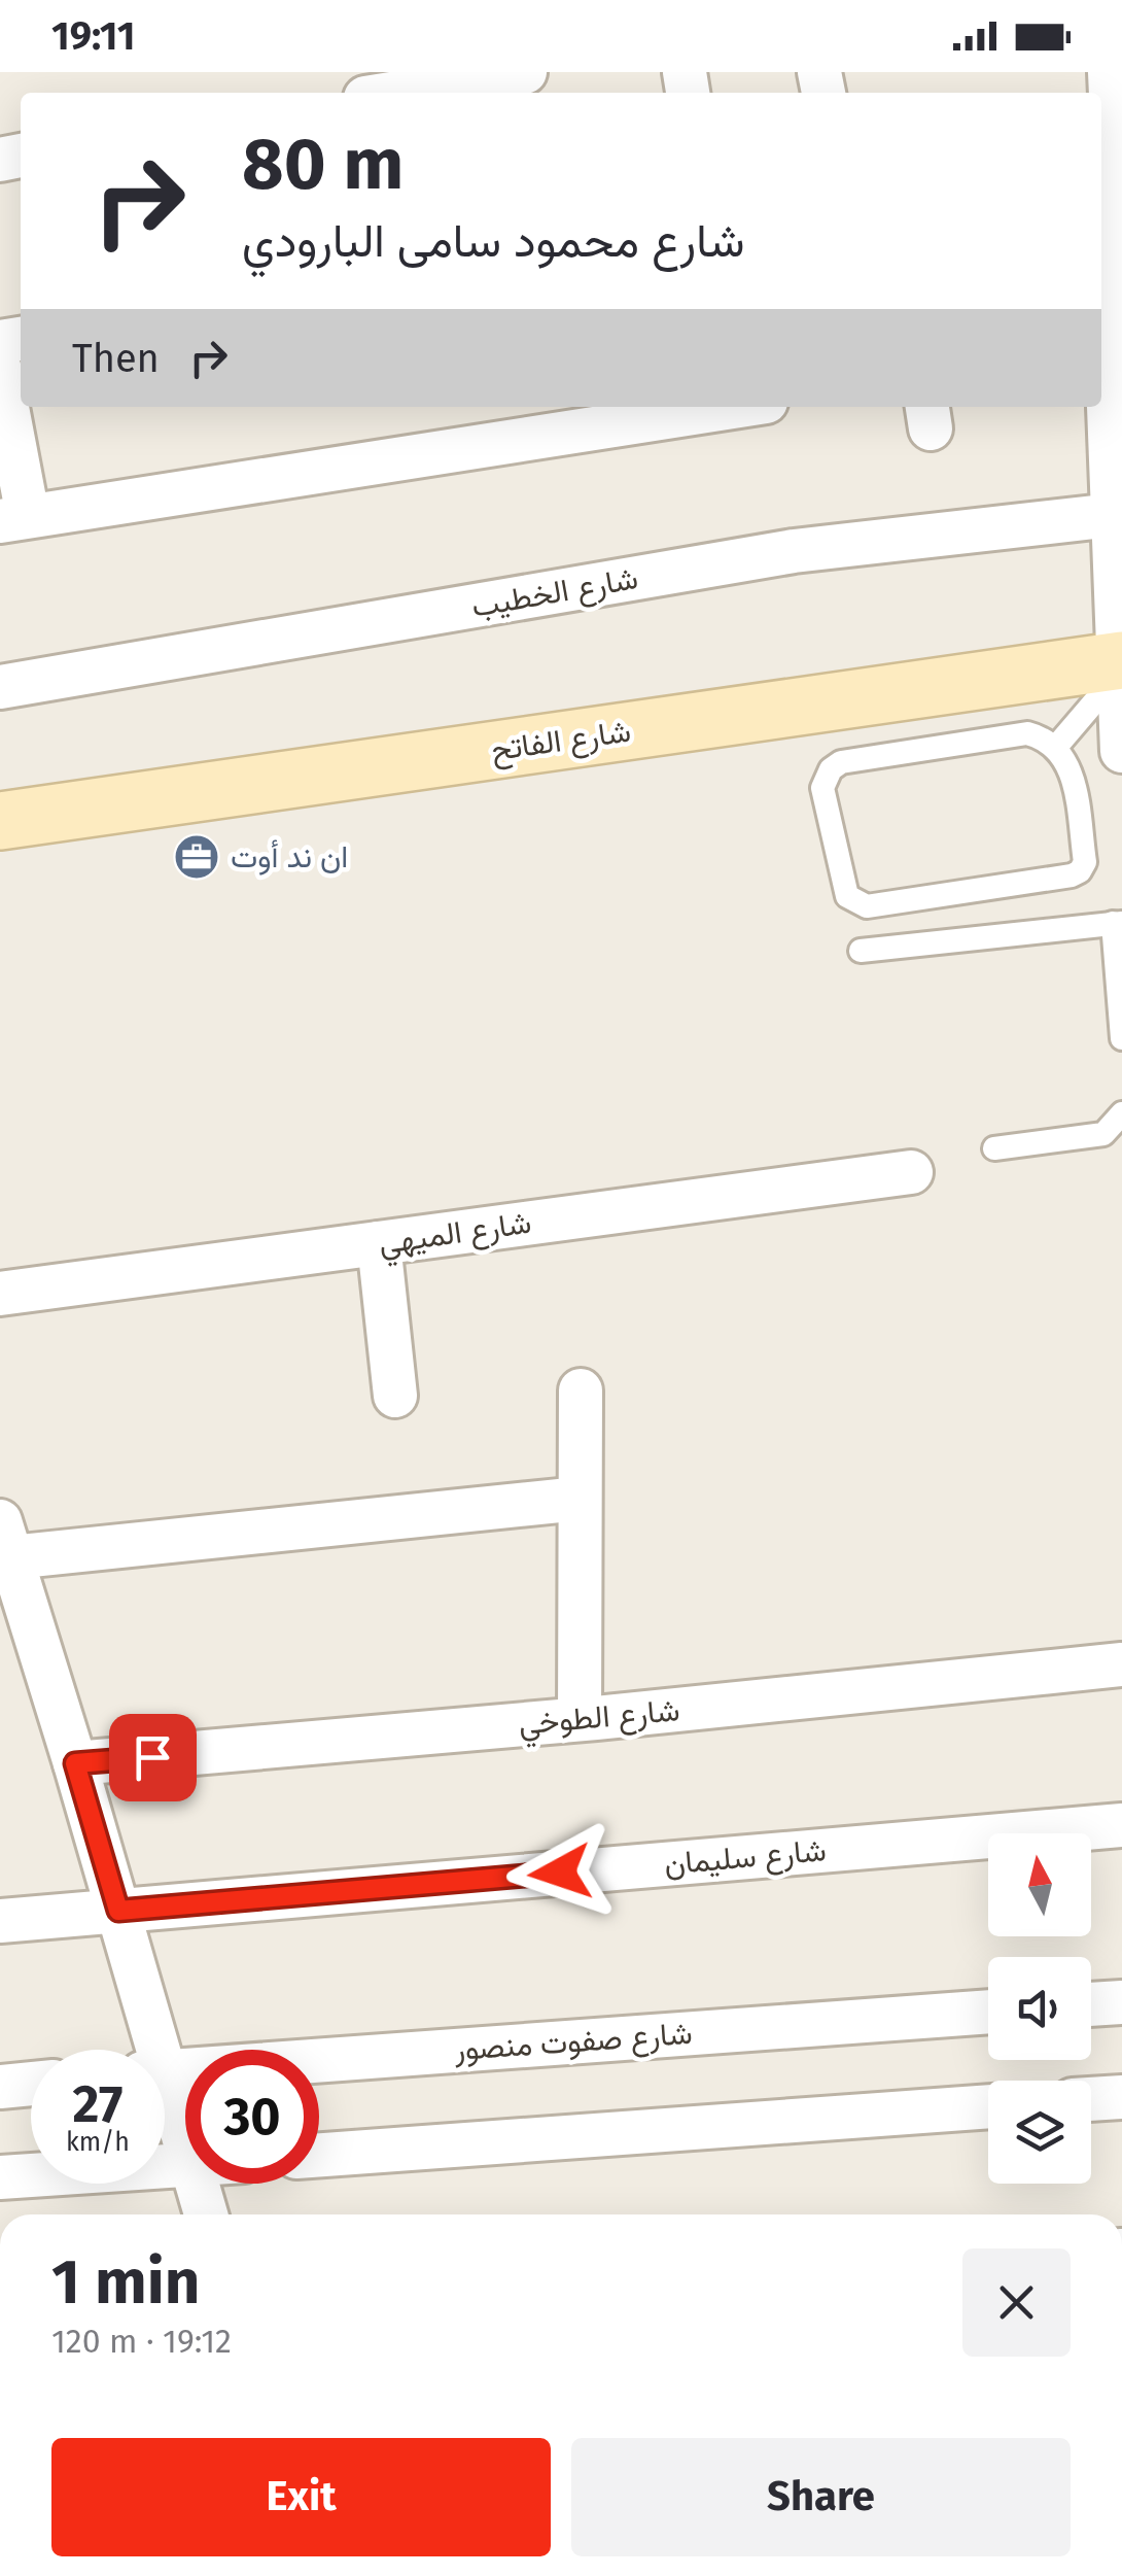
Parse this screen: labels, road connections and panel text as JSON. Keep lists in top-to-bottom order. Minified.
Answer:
{"streets":{"street":["شارع الخطيب","شارع الفاتح","شارع الميهي","شارع الطوخي","شارع سليمان","شارع صفوت منصور"]},"places":{"office":["ان ند أوت"]},"north":"top","page":{"status":"19:11","turn":["80 m","شارع محمود سامى البارودي"],"then":"Then","speed":"27 km/h","limit":"30","heading":["1 min","120 m · 19:12"],"buttons":["Exit","Share"]}}
